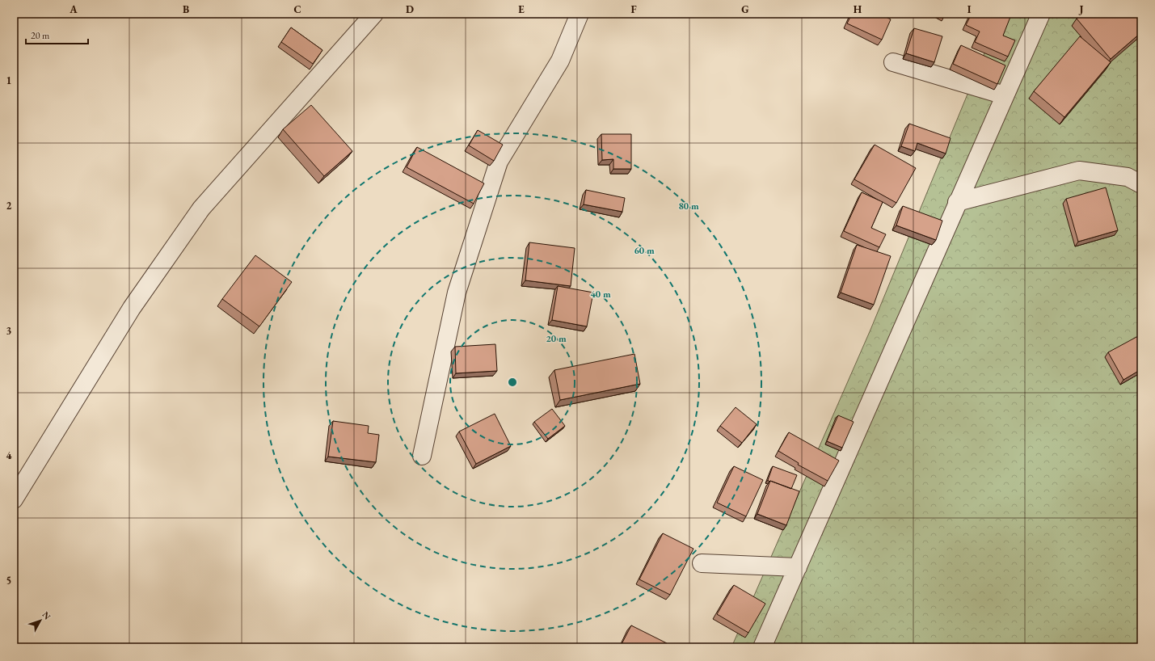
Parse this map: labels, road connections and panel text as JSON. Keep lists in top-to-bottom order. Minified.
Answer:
{"scale_bar":"20 m","north":"top right","grid":{"columns":["A","B","C","D","E","F","G","H","I","J"],"rows":["1","2","3","4","5"]},"rings":["80 m","60 m","40 m","20 m"]}
